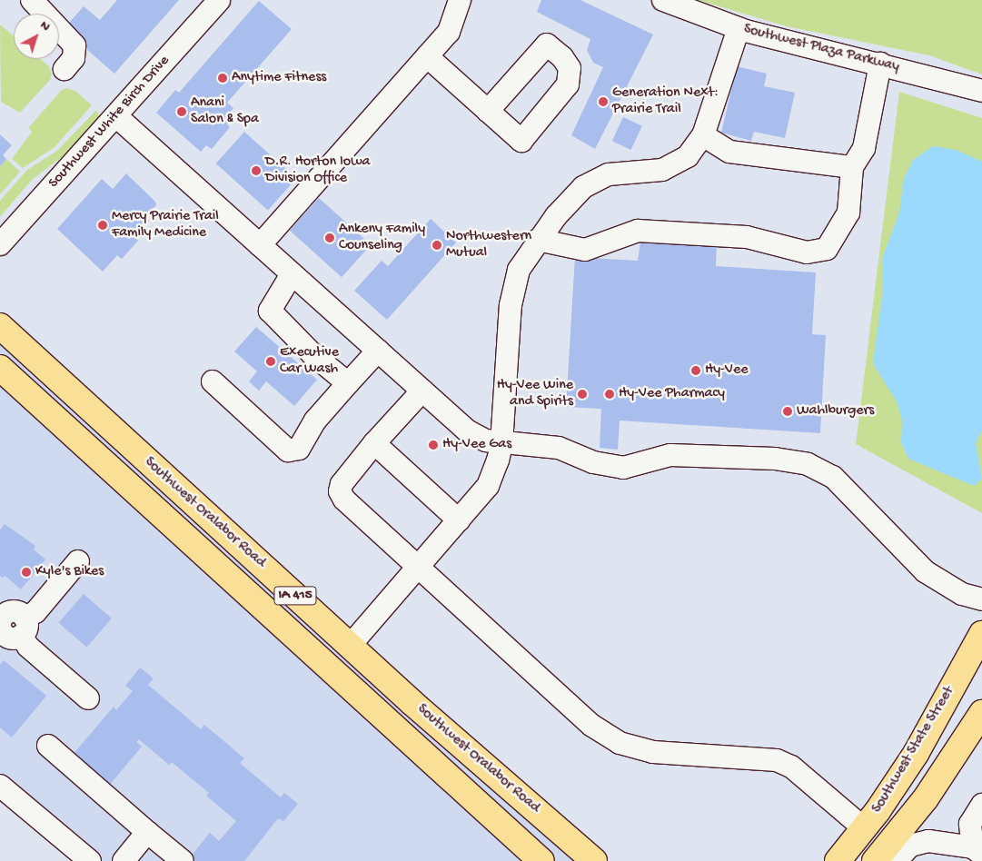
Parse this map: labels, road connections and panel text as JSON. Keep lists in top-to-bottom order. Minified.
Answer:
{"streets":{"main road":["Southwest Oralabor Road","IA 415","Southwest State Street"],"street":["Southwest Plaza Parkway","Southwest White Birch Drive"]},"places":["Anytime Fitness","Generation Next: Prairie Trail","Anani Salon & Spa","D.R. Horton Iowa Division Office","Mercy Prairie Trail Family Medicine","Ankeny Family Counseling","Northwestern Mutual","Executive Car Wash","Hy-Vee","Hy-Vee Wine and Spirits","Hy-Vee Pharmacy","Wahlburgers","Hy-Vee Gas","Kyle's Bikes"],"north":"top right"}
